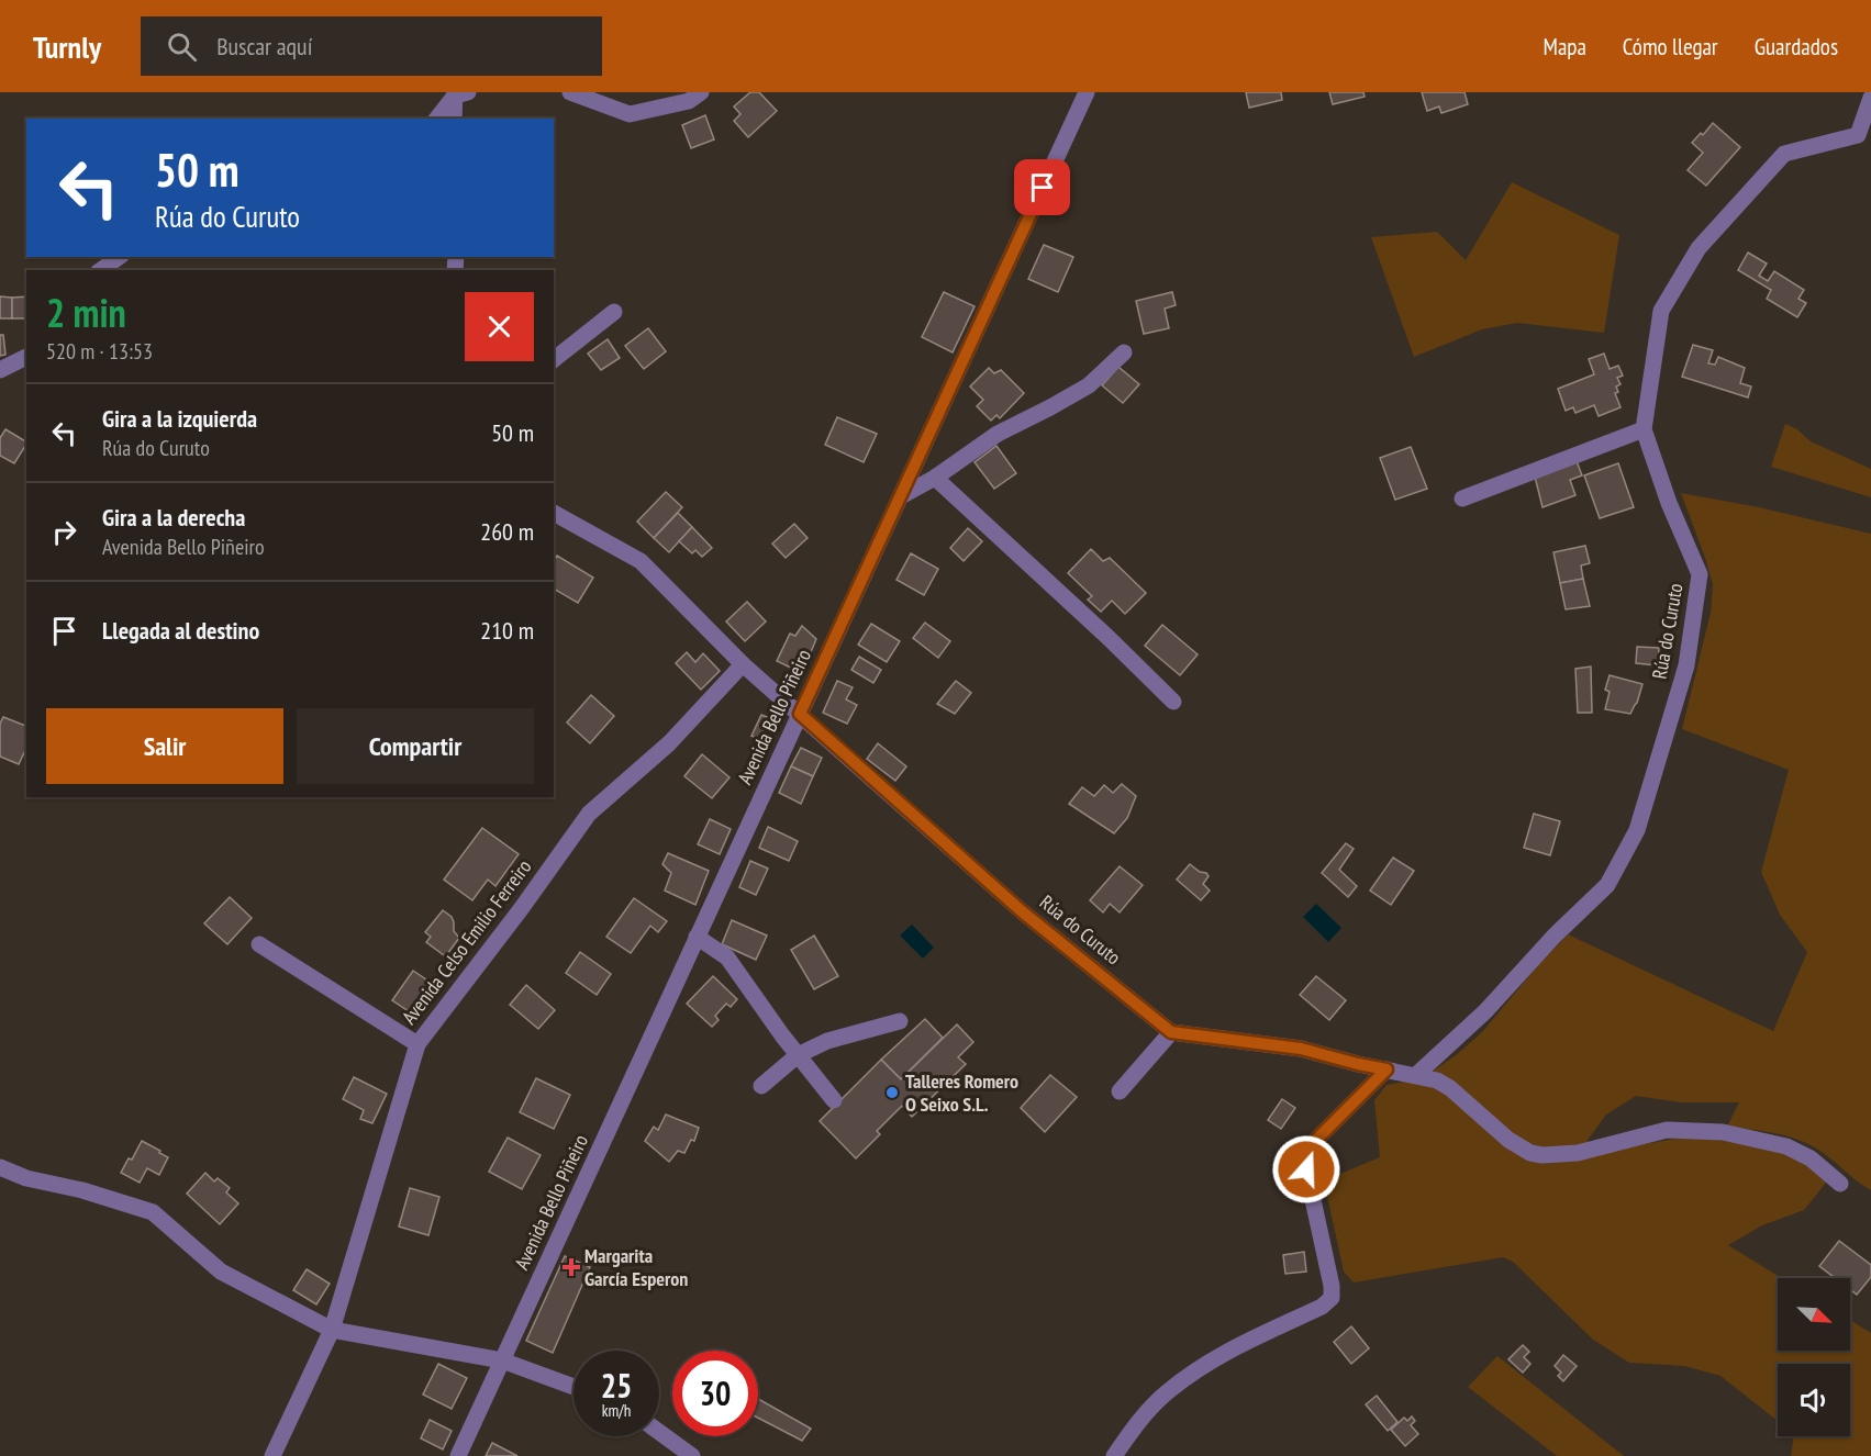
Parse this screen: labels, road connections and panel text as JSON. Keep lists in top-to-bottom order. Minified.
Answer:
{"streets":{"street":["Rúa do Curuto","Avenida Bello Piñeiro","Avenida Celso Emilio Ferreiro"]},"crossings":[["Rúa do Curuto","Avenida Bello Piñeiro"]],"places":{"other":["Talleres Romero O Seixo S.L."],"health":["Margarita García Esperon"]},"north":"bottom right","page":{"header":"Turnly","search":"Buscar aquí","nav":["Mapa","Cómo llegar","Guardados"],"turn":["50 m","Rúa do Curuto"],"heading":["2 min","520 m · 13:53"],"list":[{"name":"Gira a la izquierda","note":"Rúa do Curuto","value":"50 m"},{"name":"Gira a la derecha","note":"Avenida Bello Piñeiro","value":"260 m"},{"name":"Llegada al destino","value":"210 m"}],"buttons":["Salir","Compartir"],"speed":"25 km/h","limit":"30"}}
